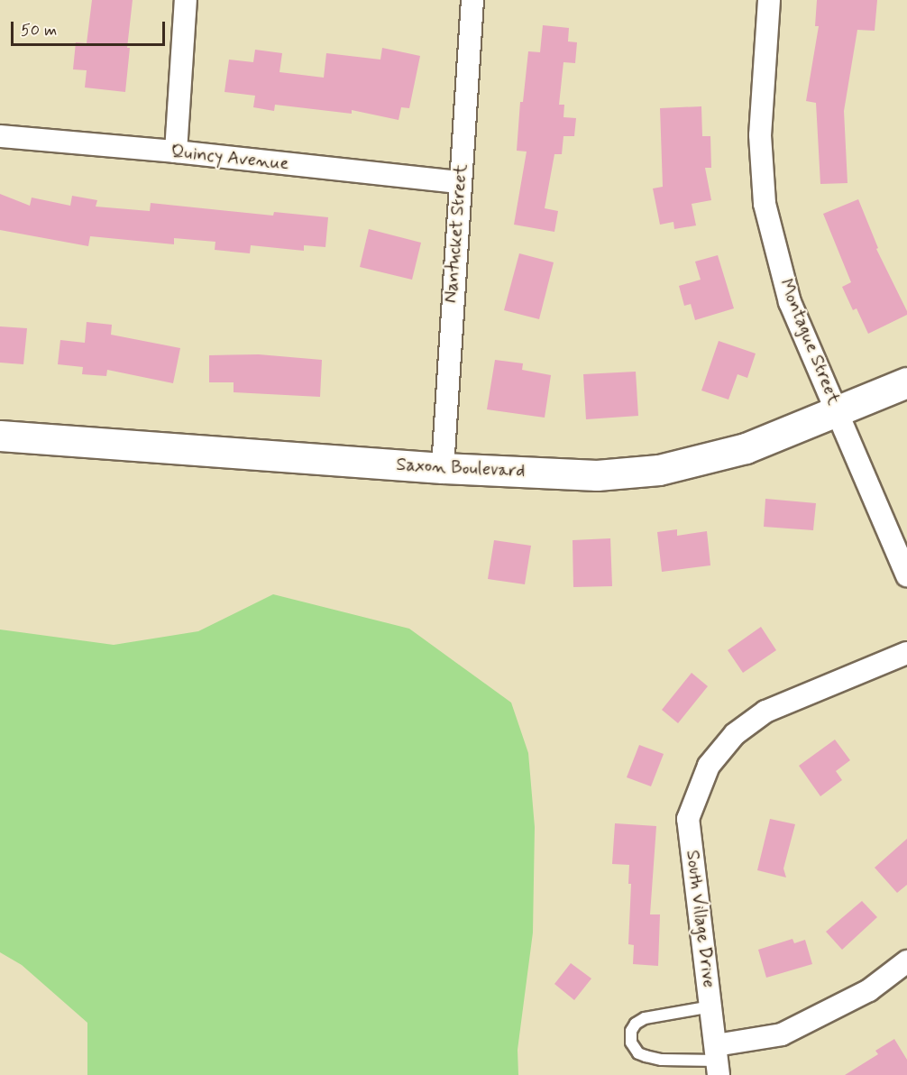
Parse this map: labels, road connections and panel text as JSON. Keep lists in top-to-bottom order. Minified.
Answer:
{"streets":{"main road":["Saxon Boulevard"],"street":["Quincy Avenue","Nantucket Street","Montague Street","South Village Drive"]},"crossings":[["Quincy Avenue","Nantucket Street"],["Nantucket Street","Saxon Boulevard"],["Montague Street","Saxon Boulevard"]],"scale_bar":"50 m"}
